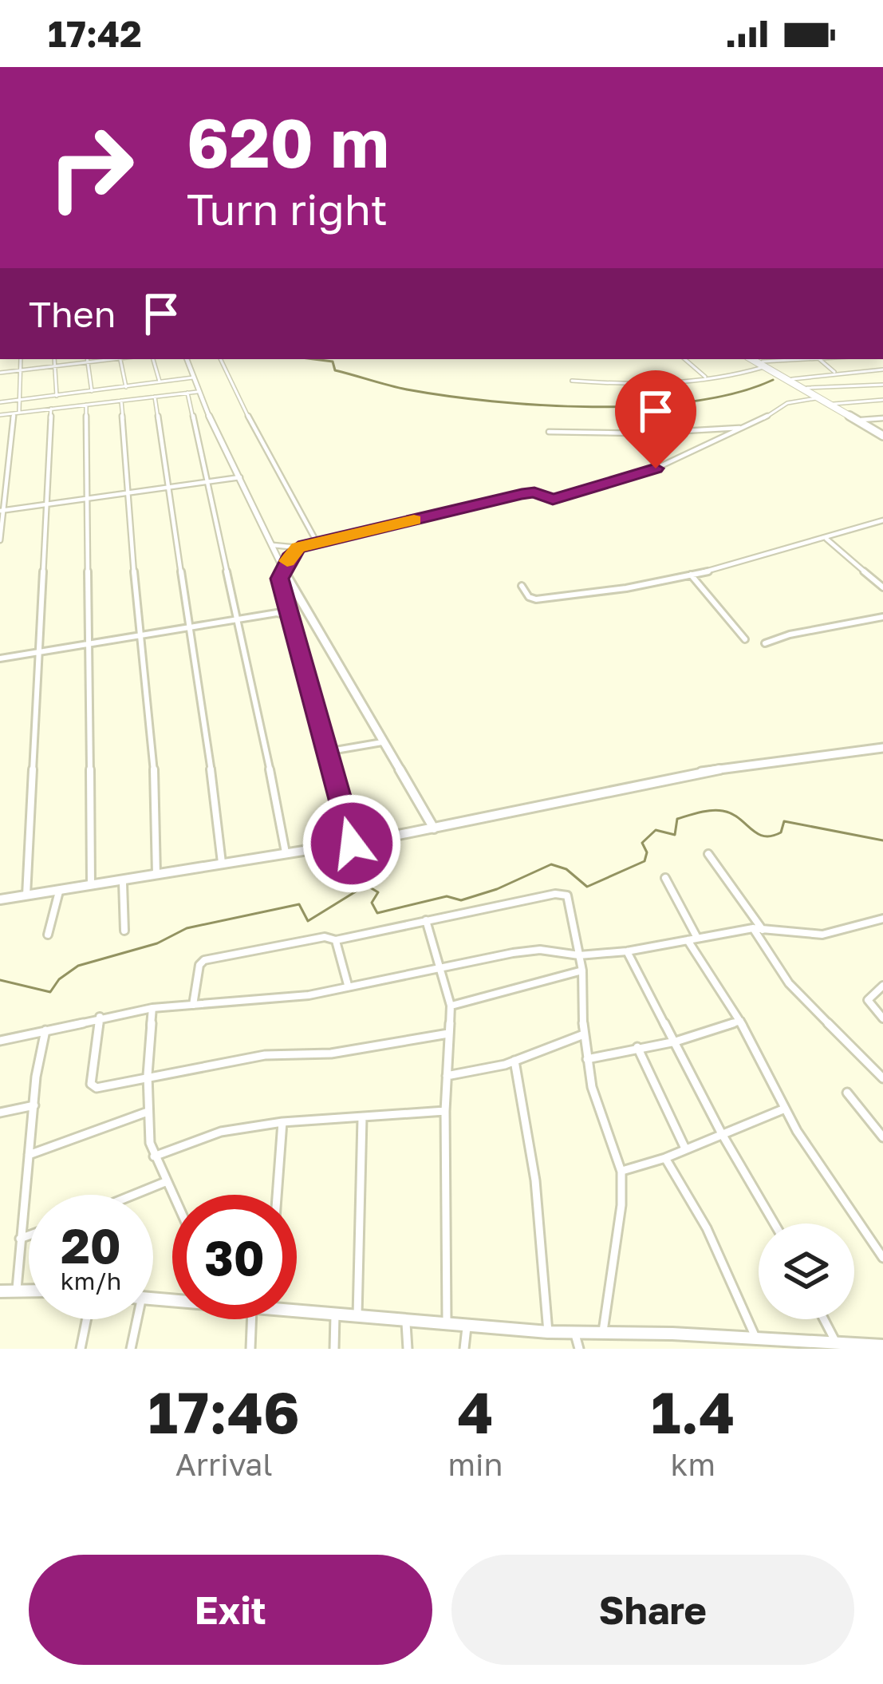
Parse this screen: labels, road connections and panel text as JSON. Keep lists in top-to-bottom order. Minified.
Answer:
{"page":{"status":"17:42","turn":["620 m","Turn right"],"then":"Then","speed":"20 km/h","limit":"30","eta":["17:46","Arrival","4","min","1.4","km"],"buttons":["Exit","Share"]}}
